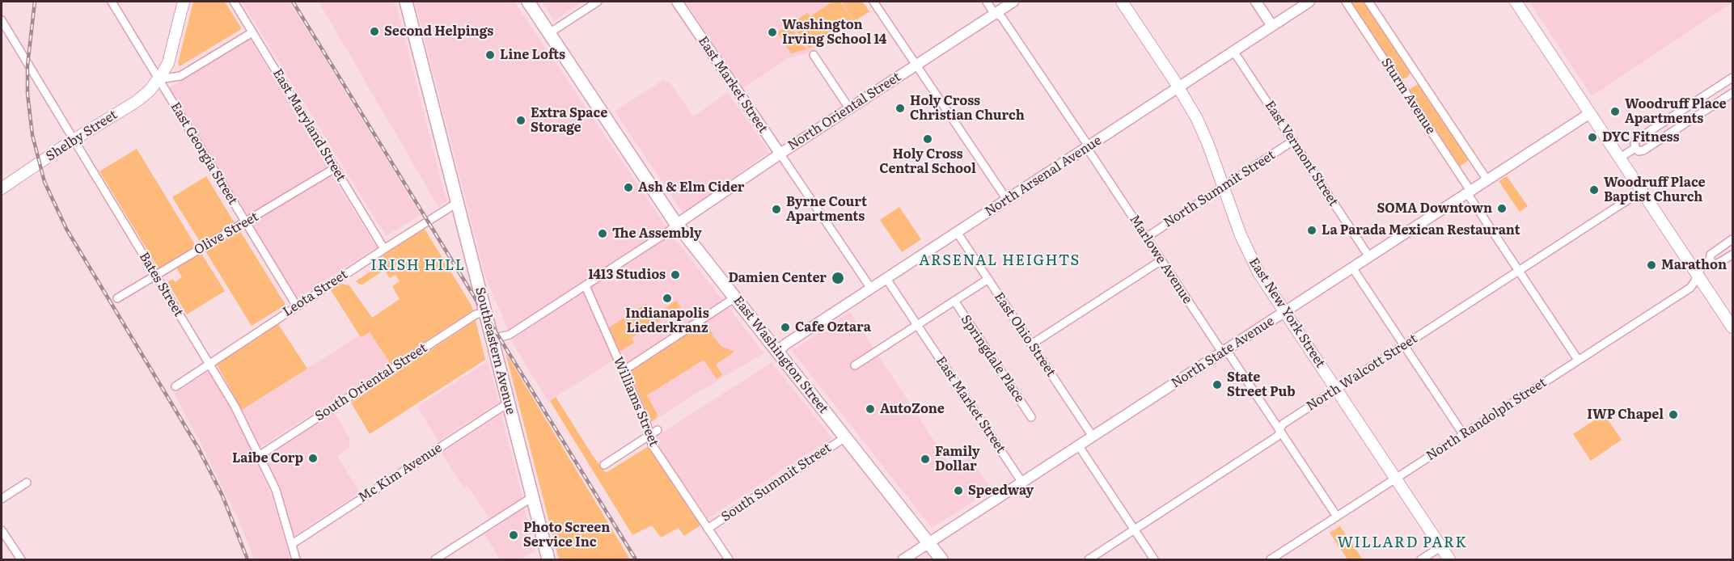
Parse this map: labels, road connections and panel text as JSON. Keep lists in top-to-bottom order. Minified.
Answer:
{"streets":{"main road":["Shelby Street","East New York Street","Southeastern Avenue","East Washington Street"],"street":["East Market Street","Sturm Avenue","North Oriental Street","East Maryland Street","East Georgia Street","East Vermont Street","North Arsenal Avenue","North Summit Street","Olive Street","Marlowe Avenue","Bates Street","Leota Street","East Ohio Street","North State Avenue","Springdale Place","North Walcott Street","South Oriental Street","Williams Street","North Randolph Street","Mc Kim Avenue","South Summit Street"]},"crossings":[["East Market Street","North Oriental Street"],["East Market Street","North Arsenal Avenue"],["East Market Street","North State Avenue"],["Sturm Avenue","North State Avenue"],["Sturm Avenue","North Walcott Street"],["Sturm Avenue","North Randolph Street"],["North Oriental Street","Marlowe Avenue"],["North Oriental Street","East Washington Street"],["East Maryland Street","Olive Street"],["East Maryland Street","Leota Street"],["Shelby Street","East Georgia Street"],["Shelby Street","Bates Street"],["East Georgia Street","Olive Street"],["East Georgia Street","Leota Street"],["East Vermont Street","North Arsenal Avenue"],["East Vermont Street","North Summit Street"],["East Vermont Street","North State Avenue"],["North Arsenal Avenue","Marlowe Avenue"],["North Arsenal Avenue","East New York Street"],["North Arsenal Avenue","East Ohio Street"],["North Arsenal Avenue","East Washington Street"],["North Summit Street","Marlowe Avenue"],["North Summit Street","East New York Street"],["Olive Street","Bates Street"],["Marlowe Avenue","North State Avenue"],["Marlowe Avenue","North Walcott Street"],["Marlowe Avenue","North Randolph Street"],["Bates Street","Leota Street"],["Bates Street","South Oriental Street"],["Bates Street","Mc Kim Avenue"],["Leota Street","Southeastern Avenue"],["East New York Street","North State Avenue"],["East New York Street","North Walcott Street"],["East New York Street","North Randolph Street"],["East Ohio Street","North State Avenue"],["Southeastern Avenue","South Oriental Street"],["Southeastern Avenue","Mc Kim Avenue"],["North State Avenue","East Washington Street"],["East Washington Street","South Summit Street"],["Williams Street","South Summit Street"]],"districts":["ARSENAL HEIGHTS","IRISH HILL","WILLARD PARK"],"places":["Second Helpings","Washington Irving School 14","Line Lofts","Holy Cross Christian Church","Woodruff Place Apartments","Extra Space Storage","DYC Fitness","Holy Cross Central School","Ash & Elm Cider","Woodruff Place Baptist Church","SOMA Downtown","Byrne Court Apartments","La Parada Mexican Restaurant","The Assembly","Marathon","1413 Studios","Damien Center","Indianapolis Liederkranz","Cafe Oztara","State Street Pub","AutoZone","IWP Chapel","Laibe Corp","Family Dollar","Speedway","Photo Screen Service Inc"]}
